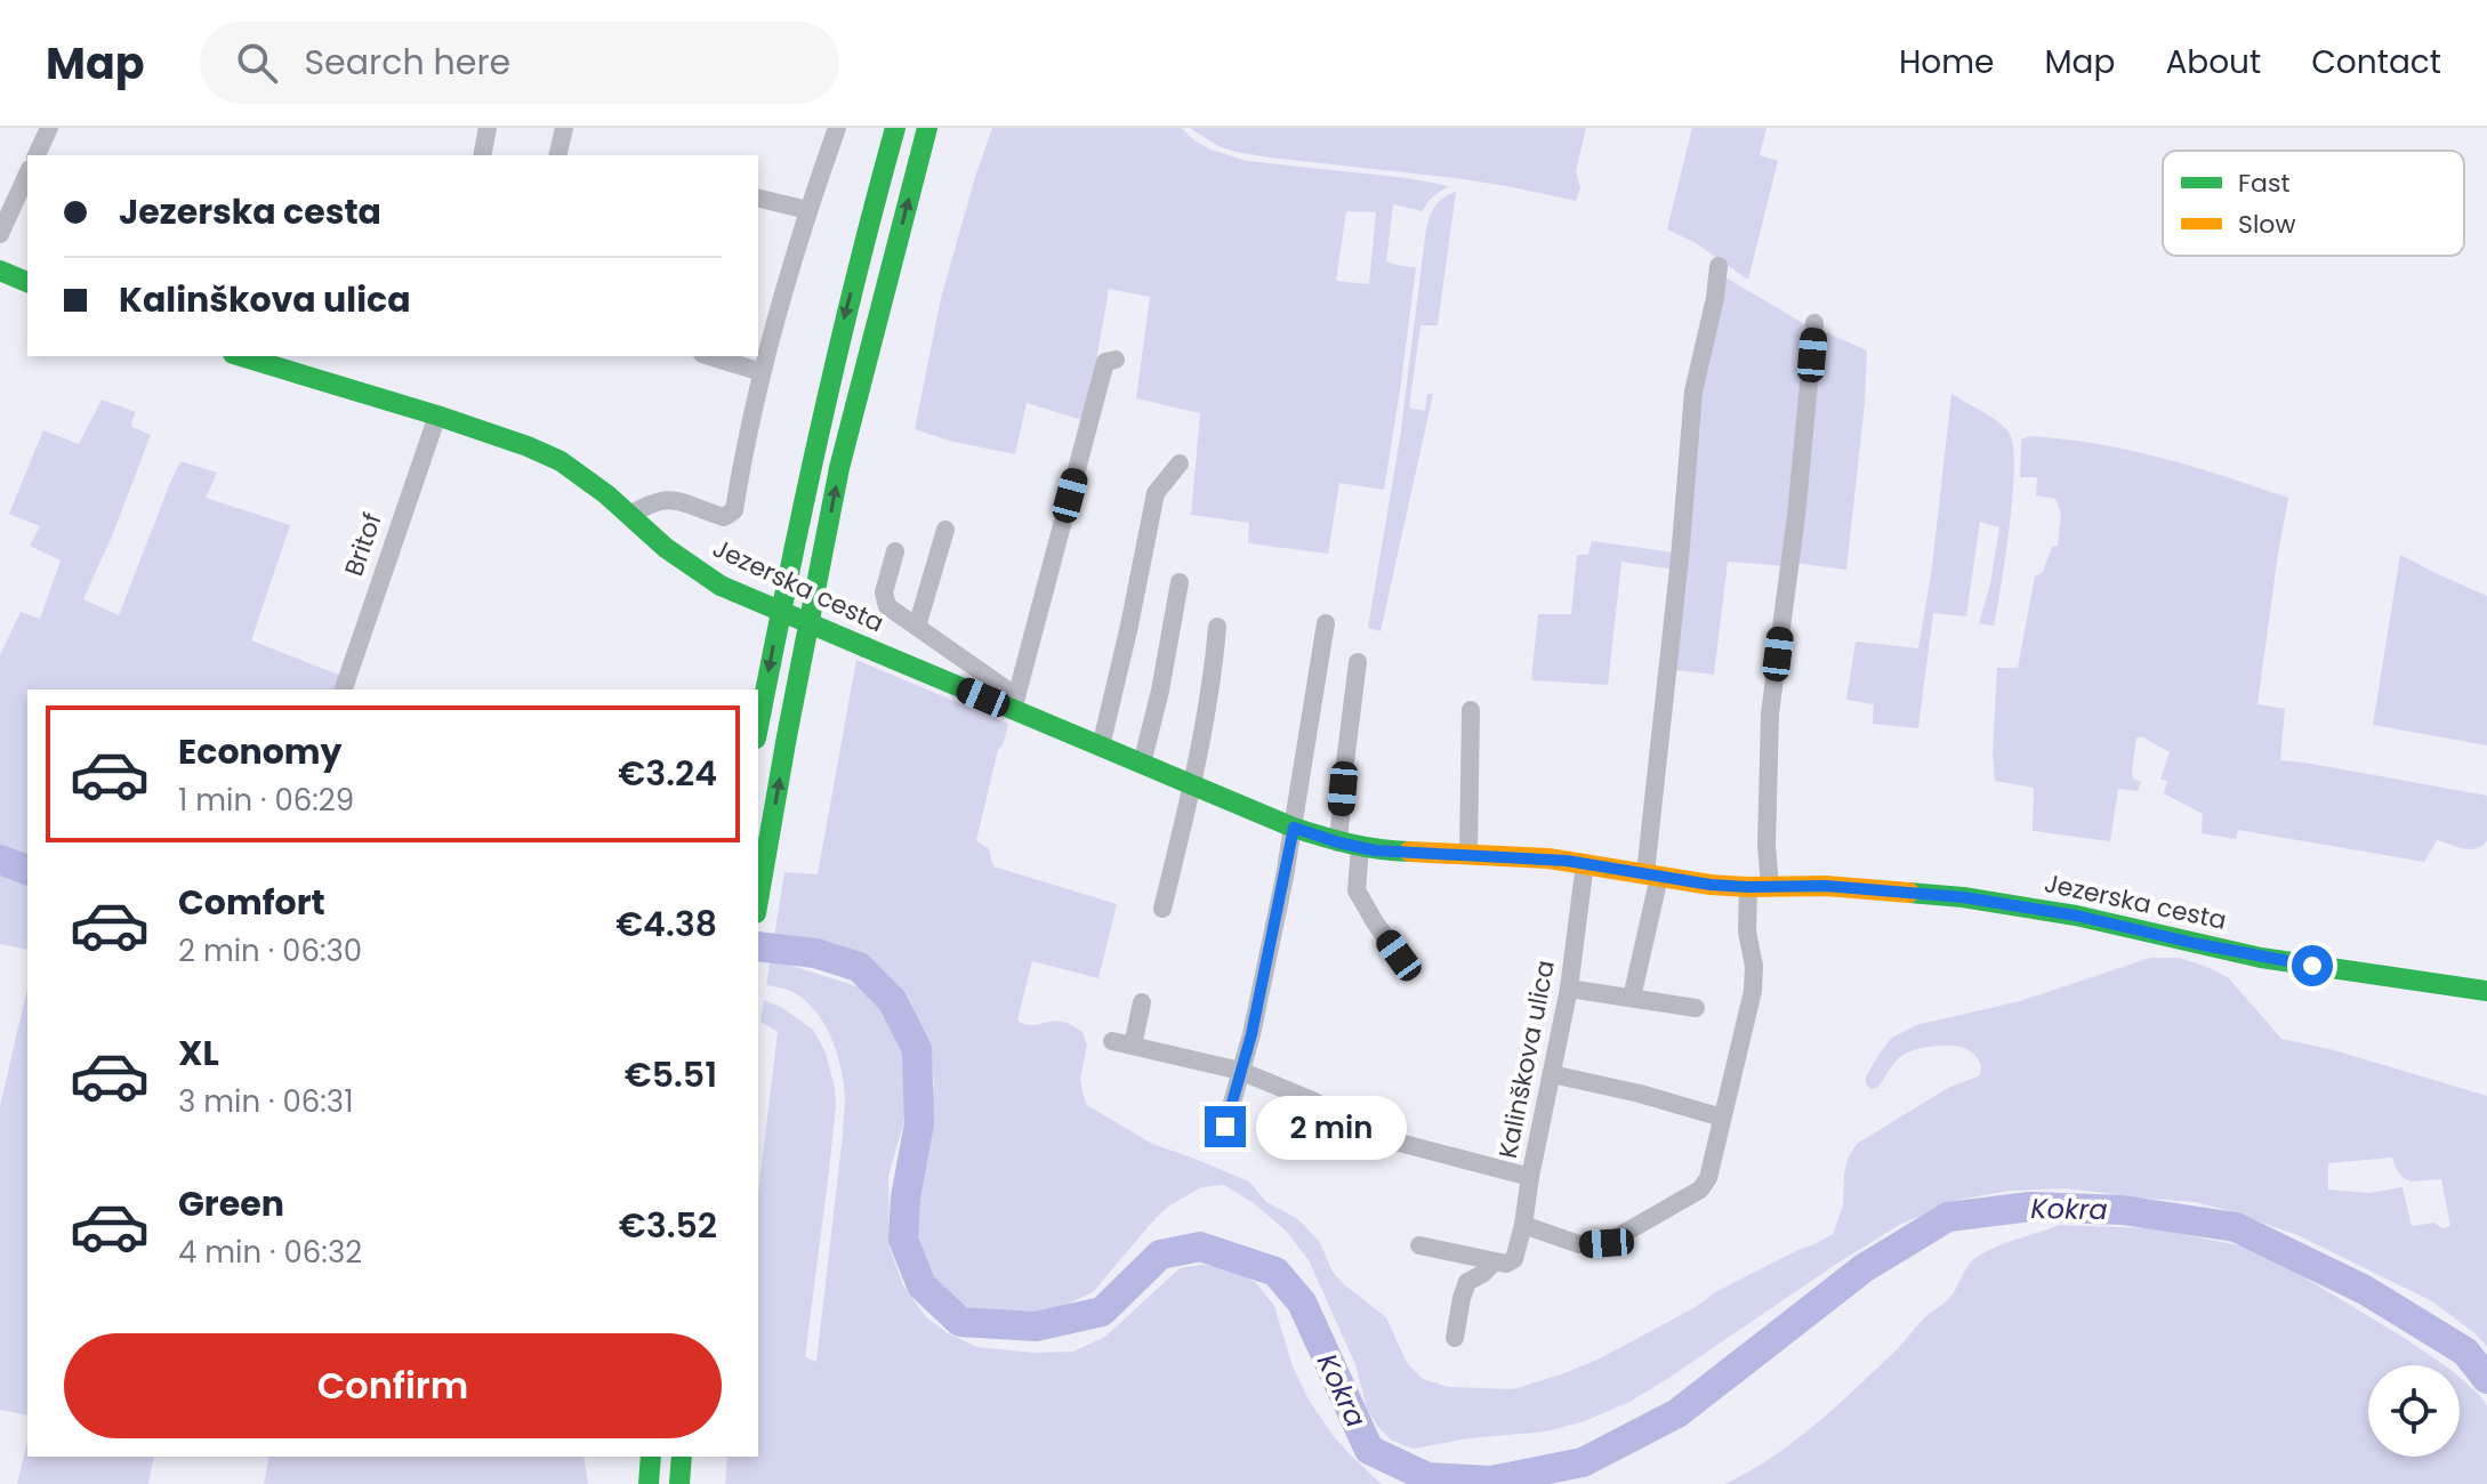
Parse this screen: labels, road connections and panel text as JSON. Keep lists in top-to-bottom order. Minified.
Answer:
{"streets":{"main road":["Jezerska cesta"],"street":["Britof","Kalinškova ulica"]},"crossings":[["Britof","Jezerska cesta"],["Jezerska cesta","Kalinškova ulica"]],"water":["Kokra"],"legend":["Fast","Slow"],"page":{"header":"Map","search":"Search here","nav":["Home","Map","About","Contact"],"banner":["Jezerska cesta","Kalinškova ulica"],"list":[{"name":"Economy","note":"1 min · 06:29","value":"€3.24"},{"name":"Comfort","note":"2 min · 06:30","value":"€4.38"},{"name":"XL","note":"3 min · 06:31","value":"€5.51"},{"name":"Green","note":"4 min · 06:32","value":"€3.52"}],"bubble":"2 min","buttons":"Confirm"}}
